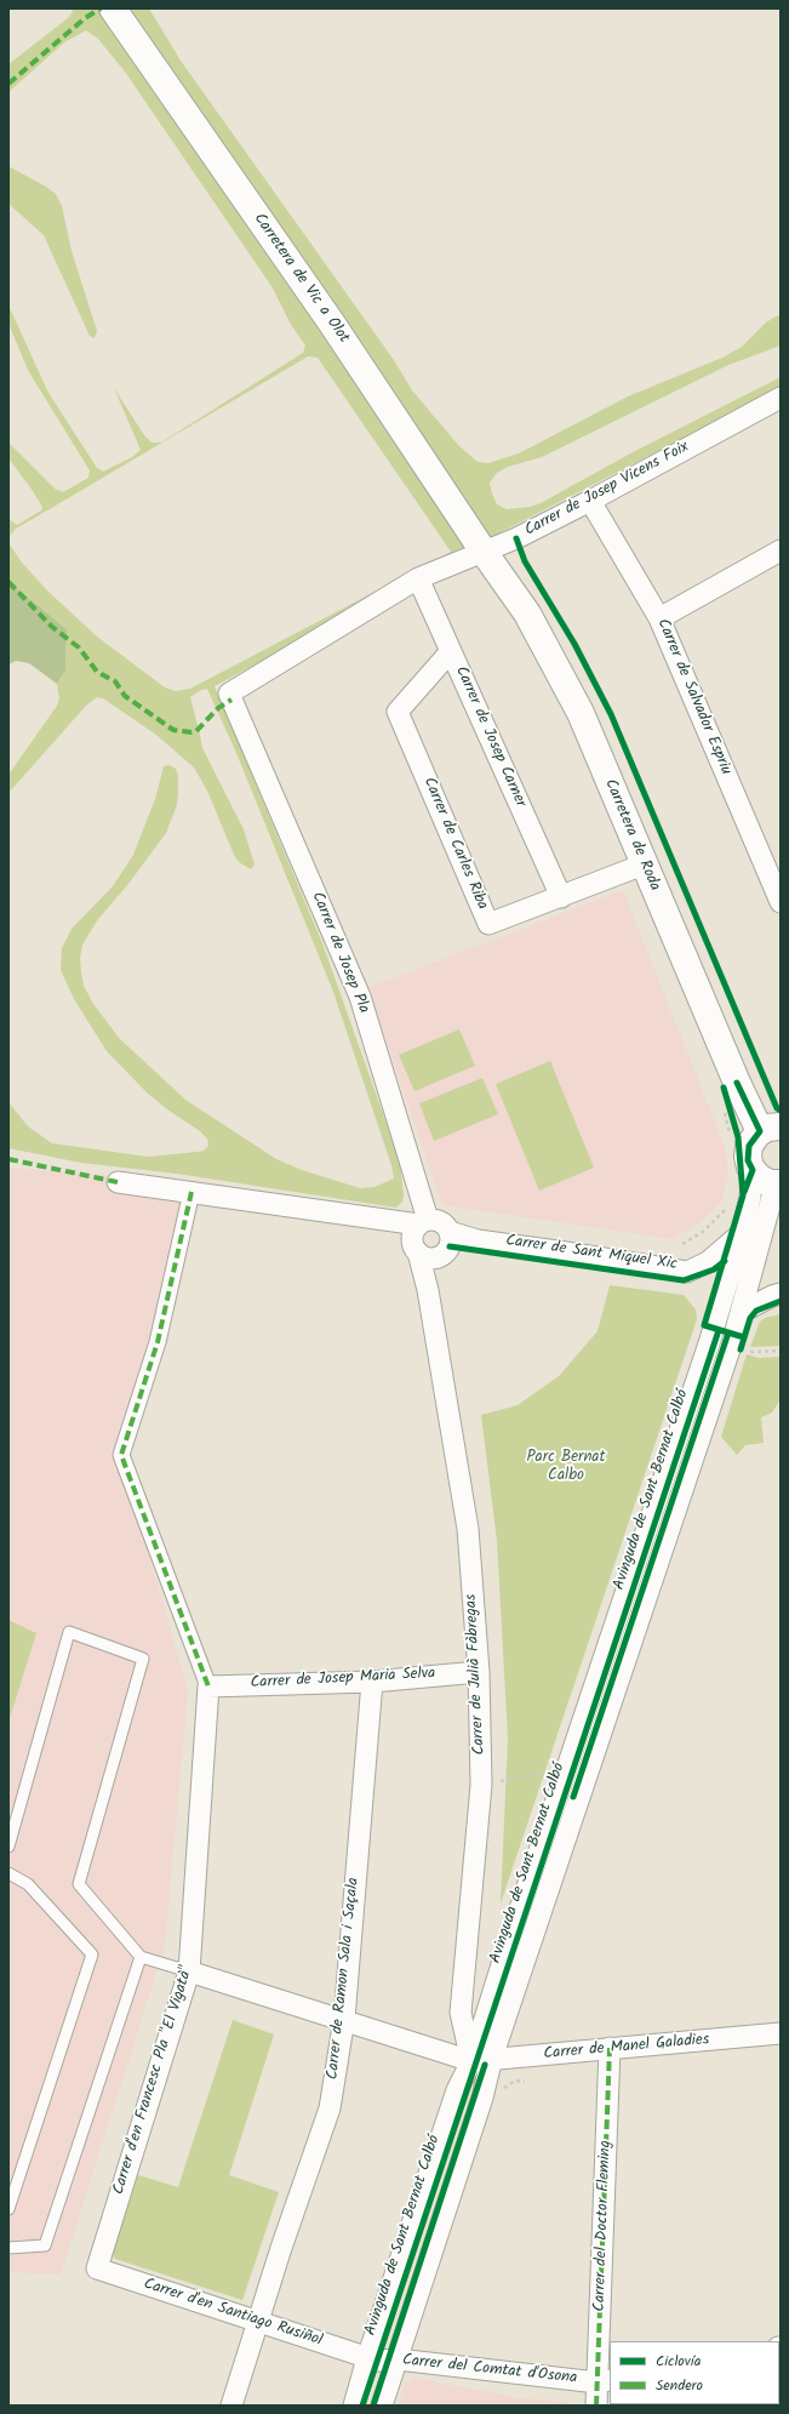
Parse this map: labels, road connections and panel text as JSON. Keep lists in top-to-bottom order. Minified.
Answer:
{"streets":{"street":["Carretera de Vic a Olot","Carrer de Josep Vicens Foix","Carrer de Salvador Espriu","Carrer de Josep Carner","Carretera de Roda","Carrer de Carles Riba","Carrer de Josep Pla","Carrer de Sant Miquel Xic","Avinguda de Sant Bernat Calbó","Carrer de Julià Fàbregas","Carrer de Josep Maria Selva","Carrer de Ramon Sala i Saçala","Carrer de Manel Galadies","Carrer d'en Francesc Pla \"El Vigatà\"","Carrer del Doctor Fleming","Carrer d'en Santiago Rusiñol","Carrer del Comtat d'Osona"]},"crossings":[["Carretera de Vic a Olot","Carrer de Josep Vicens Foix"],["Carretera de Vic a Olot","Carretera de Roda"],["Carrer de Josep Vicens Foix","Carrer de Salvador Espriu"],["Carrer de Josep Vicens Foix","Carrer de Josep Carner"],["Carrer de Josep Vicens Foix","Carretera de Roda"],["Carrer de Josep Vicens Foix","Carrer de Josep Pla"],["Carrer de Josep Carner","Carrer de Carles Riba"],["Carretera de Roda","Carrer de Carles Riba"],["Carrer de Josep Pla","Carrer de Sant Miquel Xic"],["Carrer de Josep Pla","Carrer de Julià Fàbregas"],["Carrer de Sant Miquel Xic","Avinguda de Sant Bernat Calbó"],["Carrer de Sant Miquel Xic","Carrer de Julià Fàbregas"],["Avinguda de Sant Bernat Calbó","Carrer de Julià Fàbregas"],["Avinguda de Sant Bernat Calbó","Carrer de Manel Galadies"],["Avinguda de Sant Bernat Calbó","Carrer d'en Santiago Rusiñol"],["Avinguda de Sant Bernat Calbó","Carrer del Comtat d'Osona"],["Carrer de Julià Fàbregas","Carrer de Josep Maria Selva"],["Carrer de Julià Fàbregas","Carrer de Manel Galadies"],["Carrer de Josep Maria Selva","Carrer de Ramon Sala i Saçala"],["Carrer de Josep Maria Selva","Carrer d'en Francesc Pla \"El Vigatà\""],["Carrer de Ramon Sala i Saçala","Carrer d'en Santiago Rusiñol"],["Carrer de Manel Galadies","Carrer del Doctor Fleming"],["Carrer d'en Francesc Pla \"El Vigatà\"","Carrer d'en Santiago Rusiñol"],["Carrer del Doctor Fleming","Carrer del Comtat d'Osona"],["Carrer d'en Santiago Rusiñol","Carrer del Comtat d'Osona"]],"parks":["Parc Bernat Calbo"],"legend":["Ciclovía","Sendero"]}
